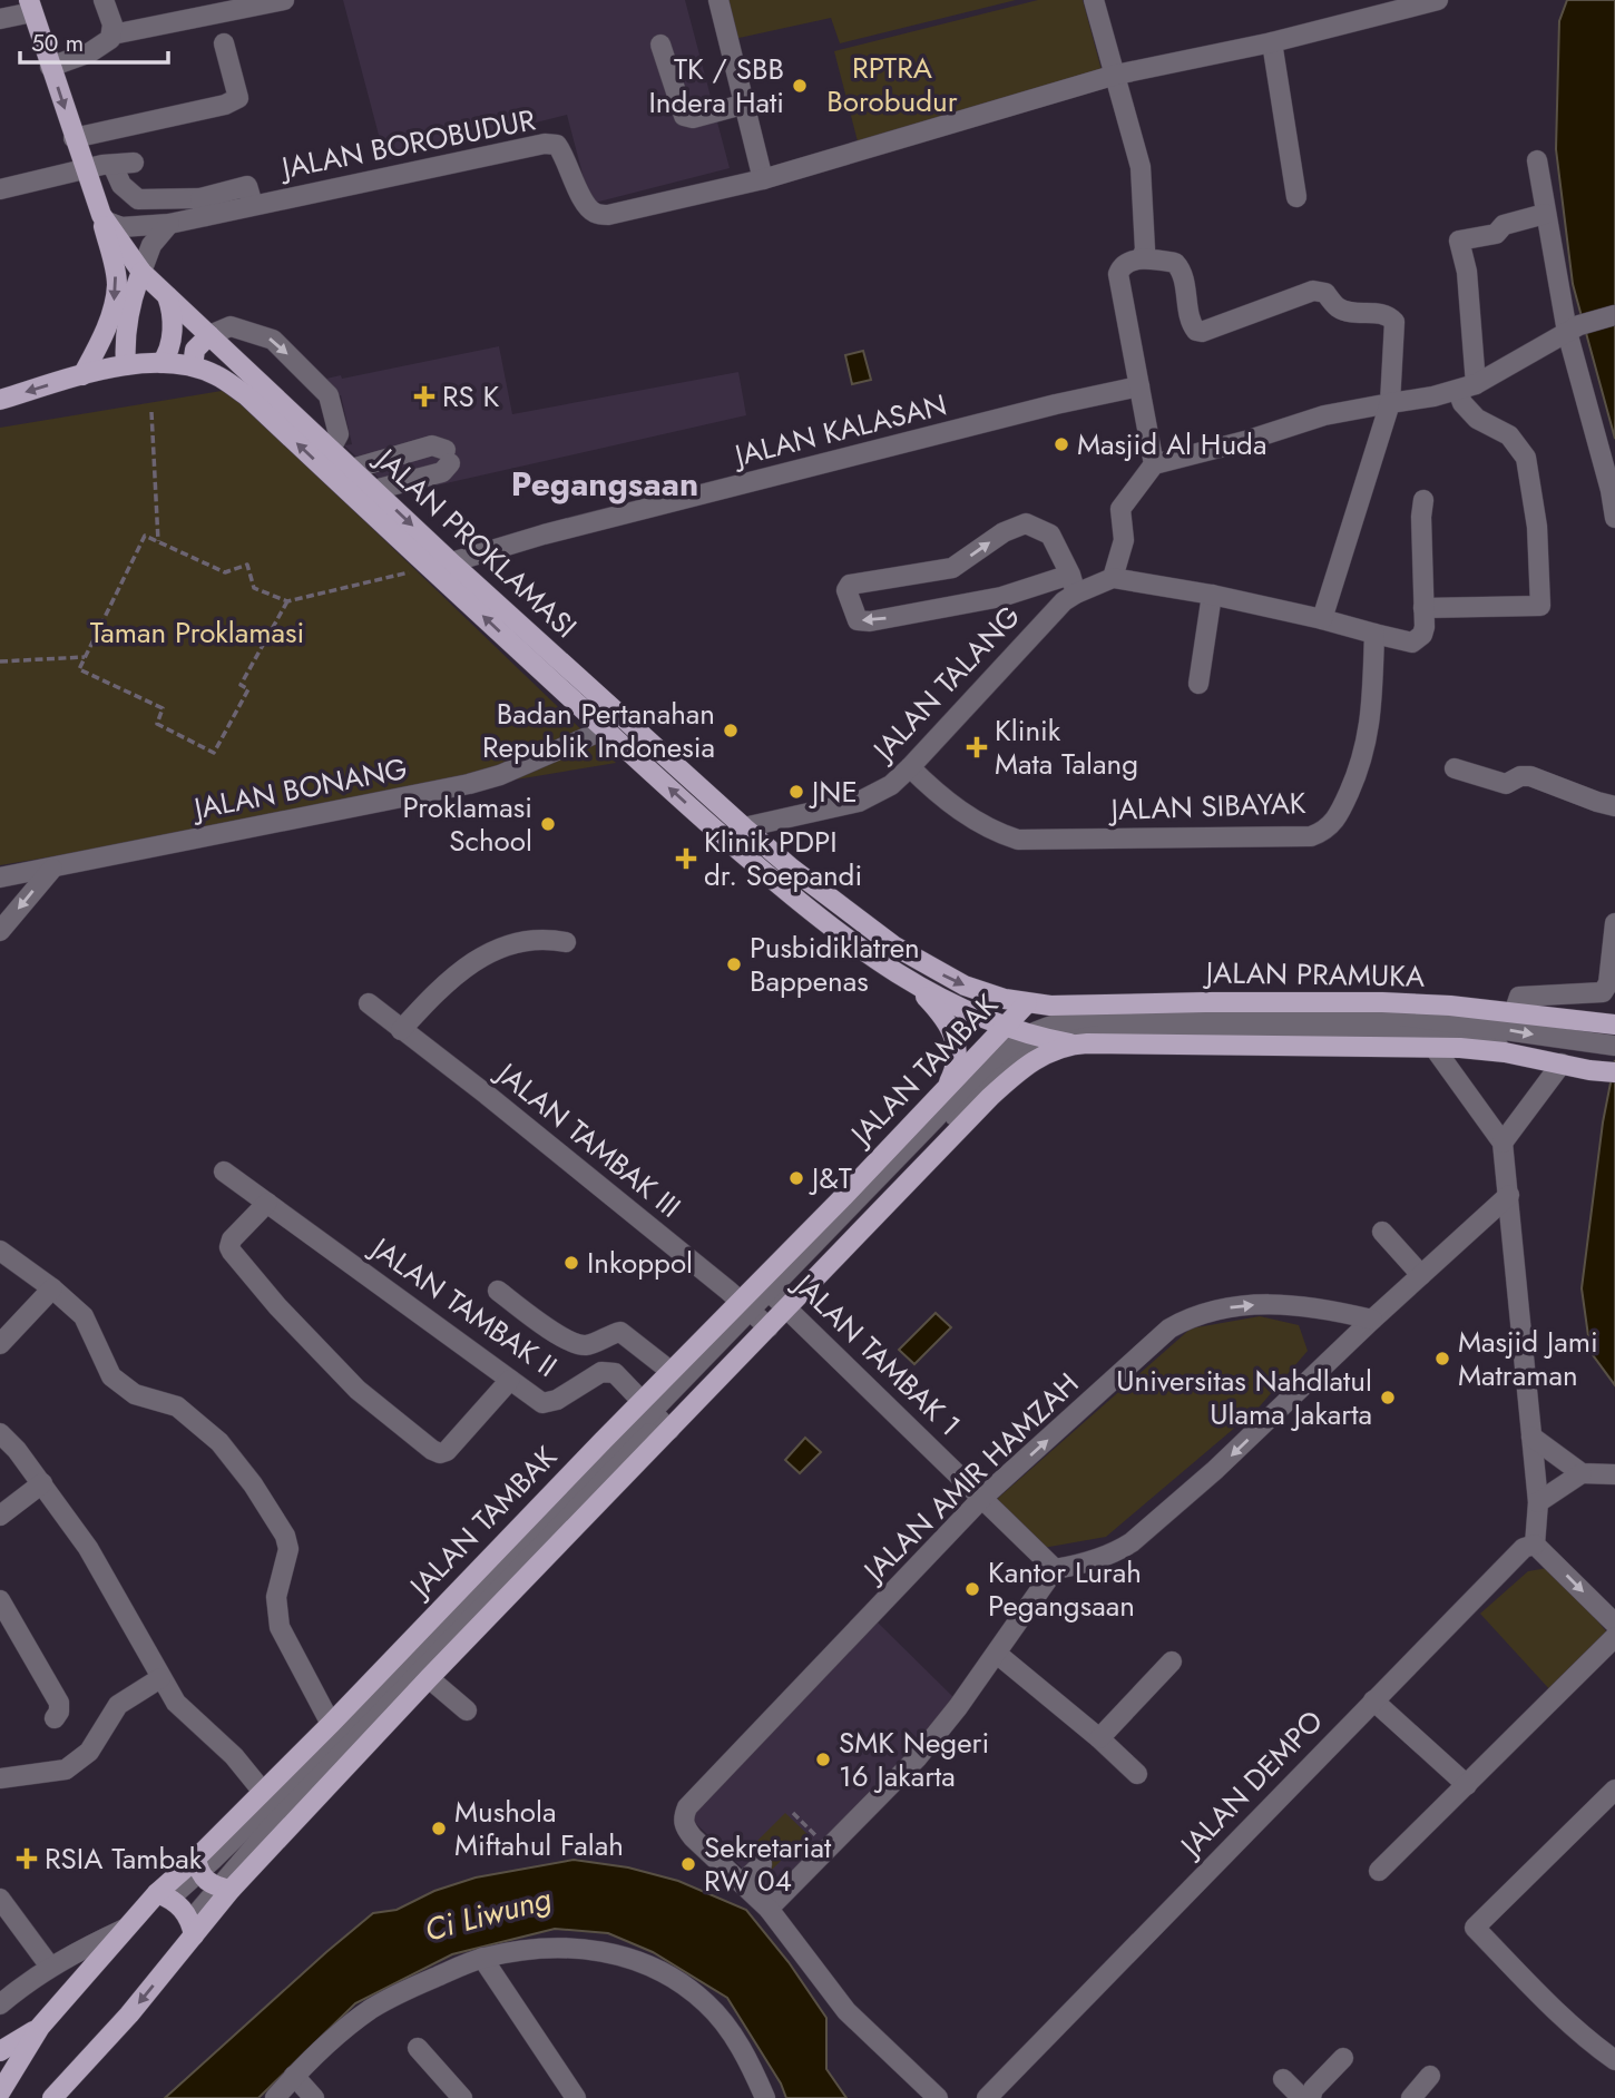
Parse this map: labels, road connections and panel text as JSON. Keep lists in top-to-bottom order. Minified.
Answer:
{"streets":{"main road":["JALAN PROKLAMASI","JALAN PRAMUKA","JALAN TAMBAK"],"street":["JALAN BOROBUDUR","JALAN KALASAN","JALAN TALANG","JALAN BONANG","JALAN SIBAYAK","JALAN TAMBAK III","JALAN TAMBAK II","JALAN TAMBAK 1","JALAN AMIR HAMZAH","JALAN DEMPO"]},"crossings":[["JALAN BOROBUDUR","JALAN PROKLAMASI"],["JALAN KALASAN","JALAN PROKLAMASI"],["JALAN PROKLAMASI","JALAN TALANG"],["JALAN PROKLAMASI","JALAN BONANG"],["JALAN PROKLAMASI","JALAN PRAMUKA"],["JALAN PROKLAMASI","JALAN TAMBAK"],["JALAN TALANG","JALAN SIBAYAK"],["JALAN PRAMUKA","JALAN TAMBAK"],["JALAN TAMBAK","JALAN TAMBAK III"],["JALAN TAMBAK","JALAN TAMBAK II"],["JALAN TAMBAK","JALAN TAMBAK 1"],["JALAN TAMBAK 1","JALAN AMIR HAMZAH"]],"districts":["Pegangsaan"],"water":["Ci Liwung"],"parks":["RPTRA Borobudur","Taman Proklamasi"],"places":{"other":["TK / SBB Indera Hati","Masjid Al Huda","Badan Pertanahan Republik Indonesia","JNE","Proklamasi School","Pusbidiklatren Bappenas","J&T","Inkoppol","Masjid Jami Matraman","Universitas Nahdlatul Ulama Jakarta","Kantor Lurah Pegangsaan","SMK Negeri 16 Jakarta","Mushola Miftahul Falah","Sekretariat RW 04"],"health":["RS K","Klinik Mata Talang","Klinik PDPI dr. Soepandi","RSIA Tambak"]},"scale_bar":"50 m"}
